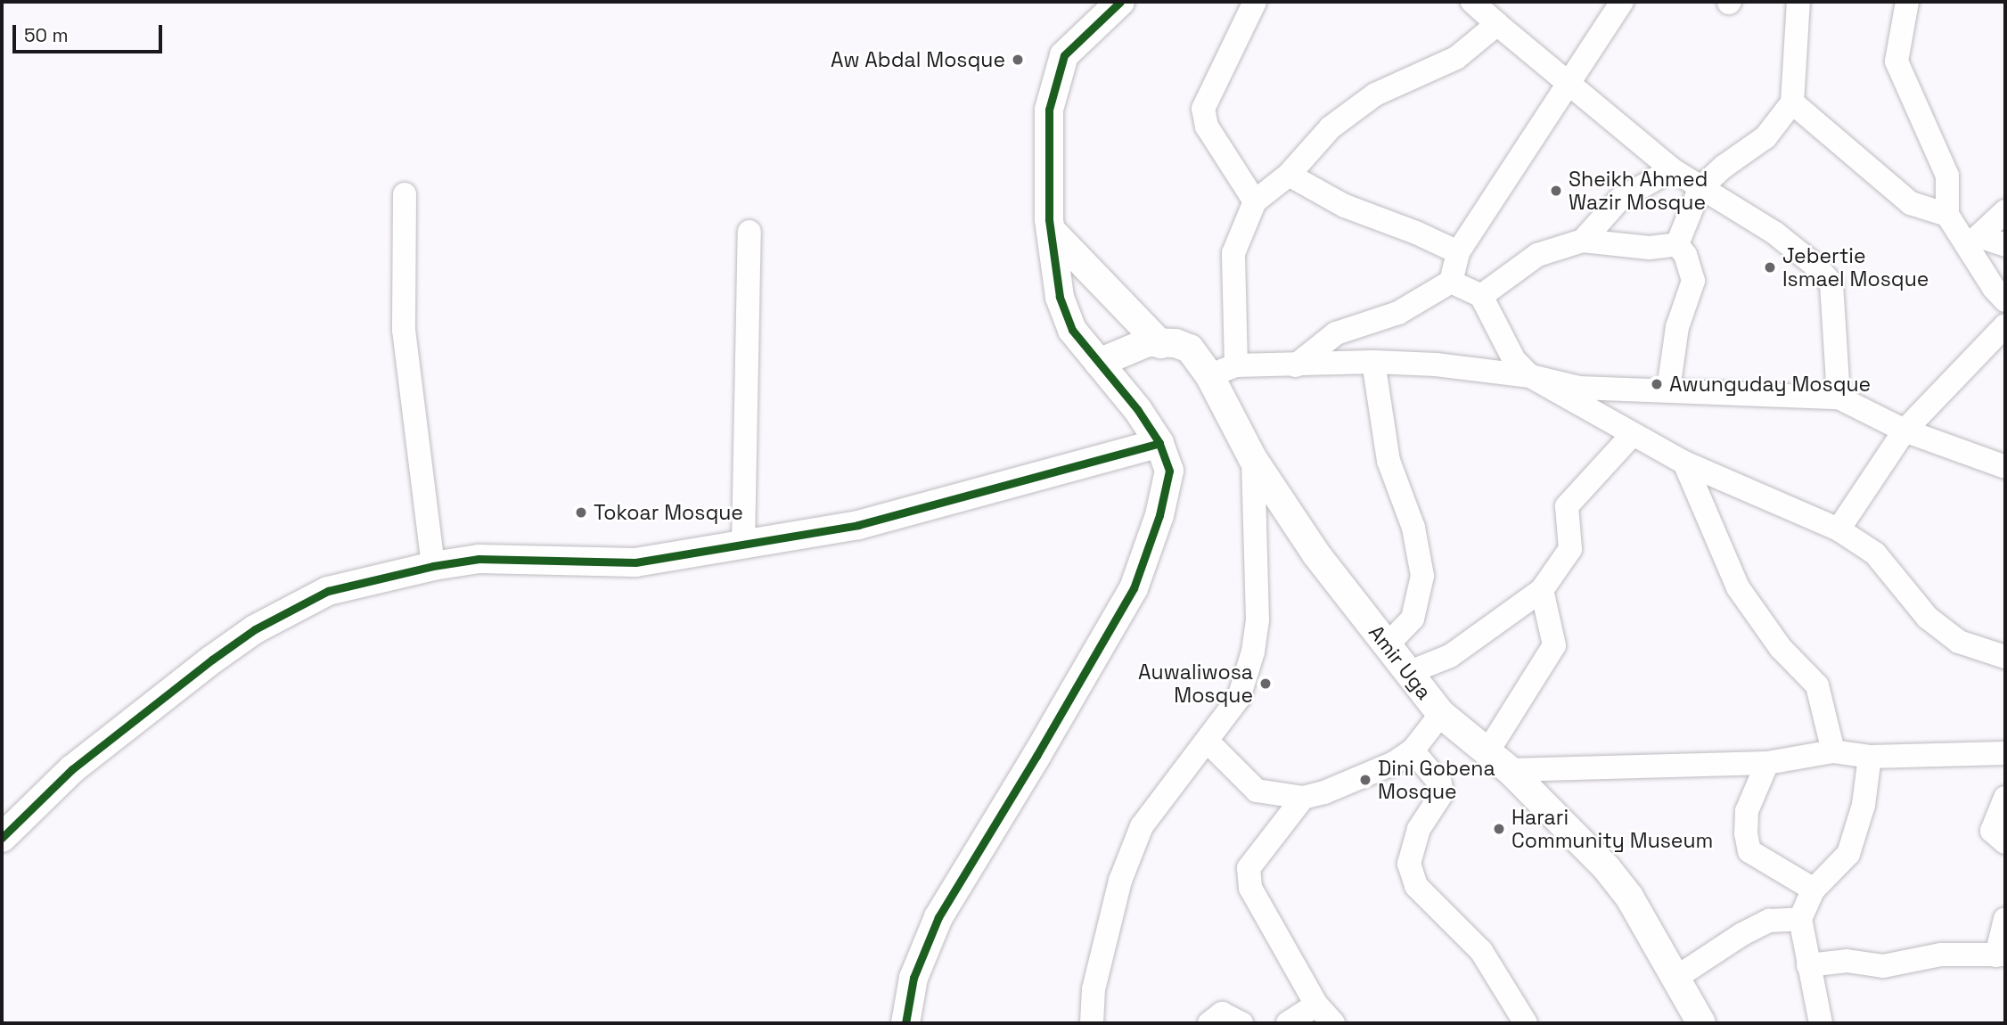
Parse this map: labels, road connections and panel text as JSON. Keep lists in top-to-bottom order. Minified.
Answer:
{"streets":{"street":["Amir Uga"]},"places":["Aw Abdal Mosque","Sheikh Ahmed Wazir Mosque","Jebertie Ismael Mosque","Awunguday Mosque","Tokoar Mosque","Auwaliwosa Mosque","Dini Gobena Mosque","Harari Community Museum"],"scale_bar":"50 m"}
